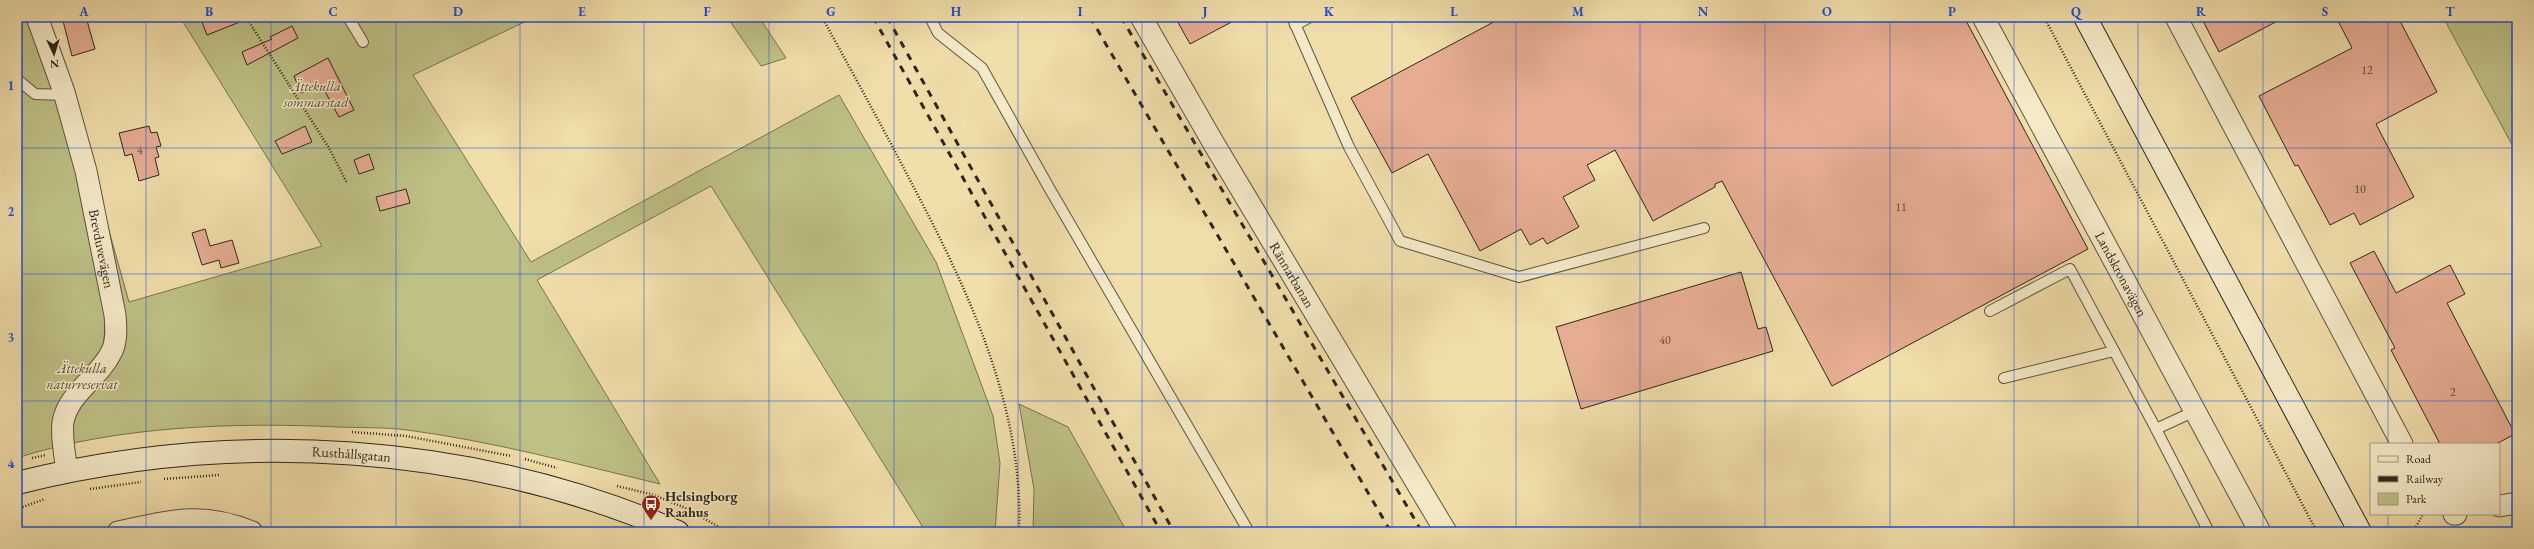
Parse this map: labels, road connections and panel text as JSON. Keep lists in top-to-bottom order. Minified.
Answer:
{"streets":{"main road":["Rusthållsgatan"],"street":["Brevduvevägen","Rännarbanan","Landskronavägen"]},"crossings":[["Brevduvevägen","Rusthållsgatan"]],"parks":["Ättekulla sommarstad","Ättekulla naturreservat"],"places":{"bus stop":["Helsingborg Raahus"]},"house_numbers":["12","4","10","11","40","2"],"legend":["Road","Railway","Park"],"north":"bottom","grid":{"columns":["A","B","C","D","E","F","G","H","I","J","K","L","M","N","O","P","Q","R","S","T"],"rows":["1","2","3","4"]}}
